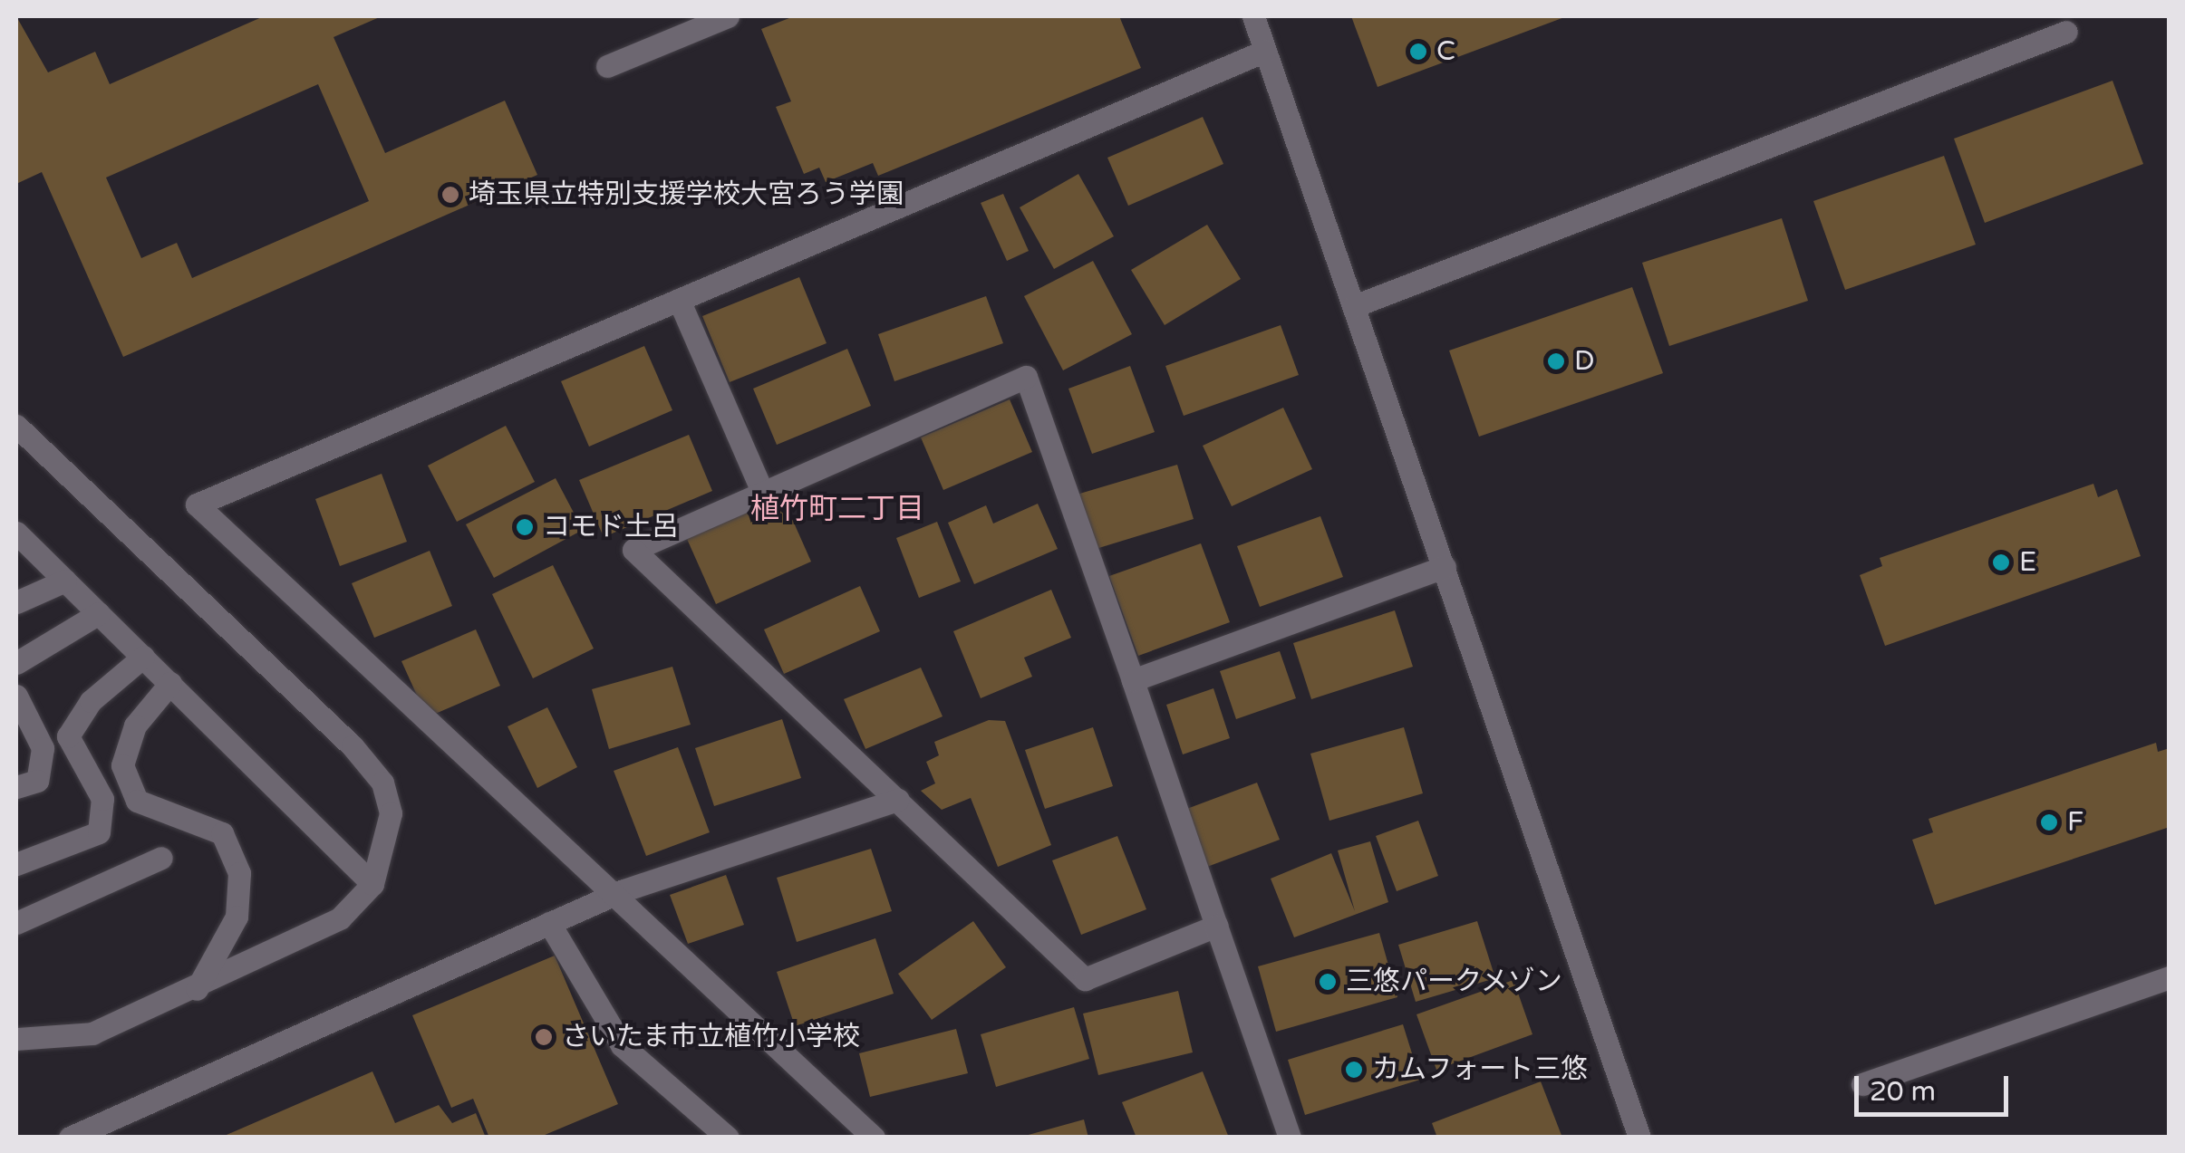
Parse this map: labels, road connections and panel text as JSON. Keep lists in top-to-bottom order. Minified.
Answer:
{"districts":["植竹町二丁目"],"places":["C","埼玉県立特別支援学校大宮ろう学園","D","コモド土呂","E","F","三悠パークメゾン","さいたま市立植竹小学校","カムフォート三悠"],"scale_bar":"20 m"}
